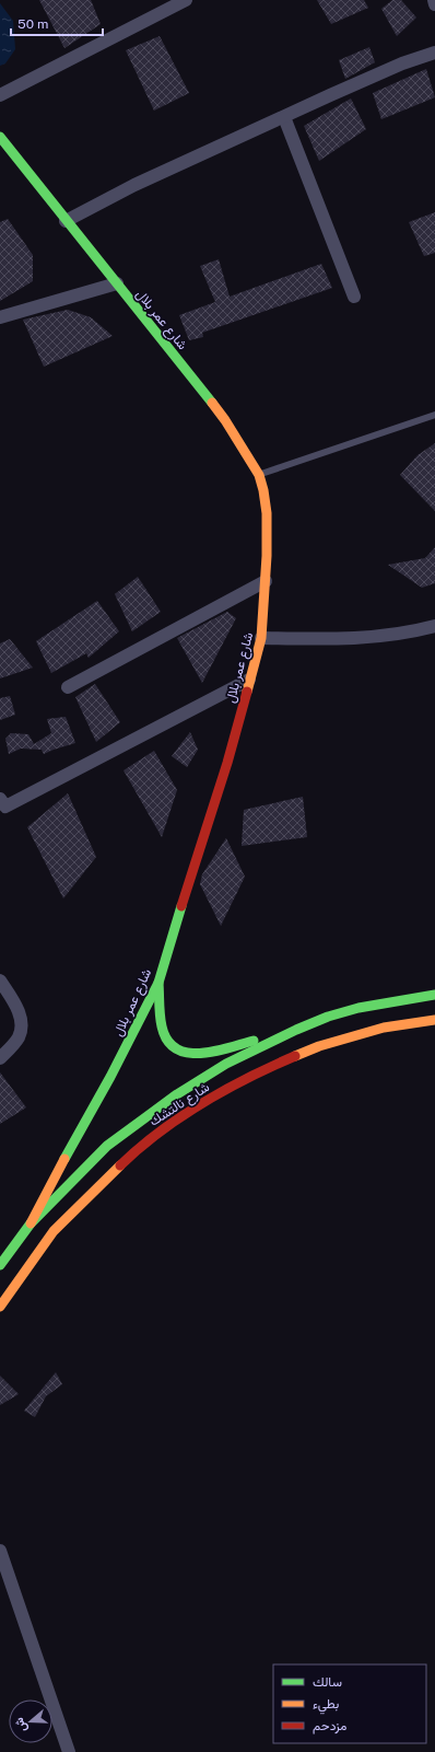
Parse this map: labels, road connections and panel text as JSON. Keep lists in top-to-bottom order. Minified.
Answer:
{"streets":{"street":["شارع عمر بلال","شارع نالتشك"]},"crossings":[["شارع عمر بلال","شارع نالتشك"]],"legend":["سالك","بطيء","مزدحم"],"scale_bar":"50 m","north":"left"}
